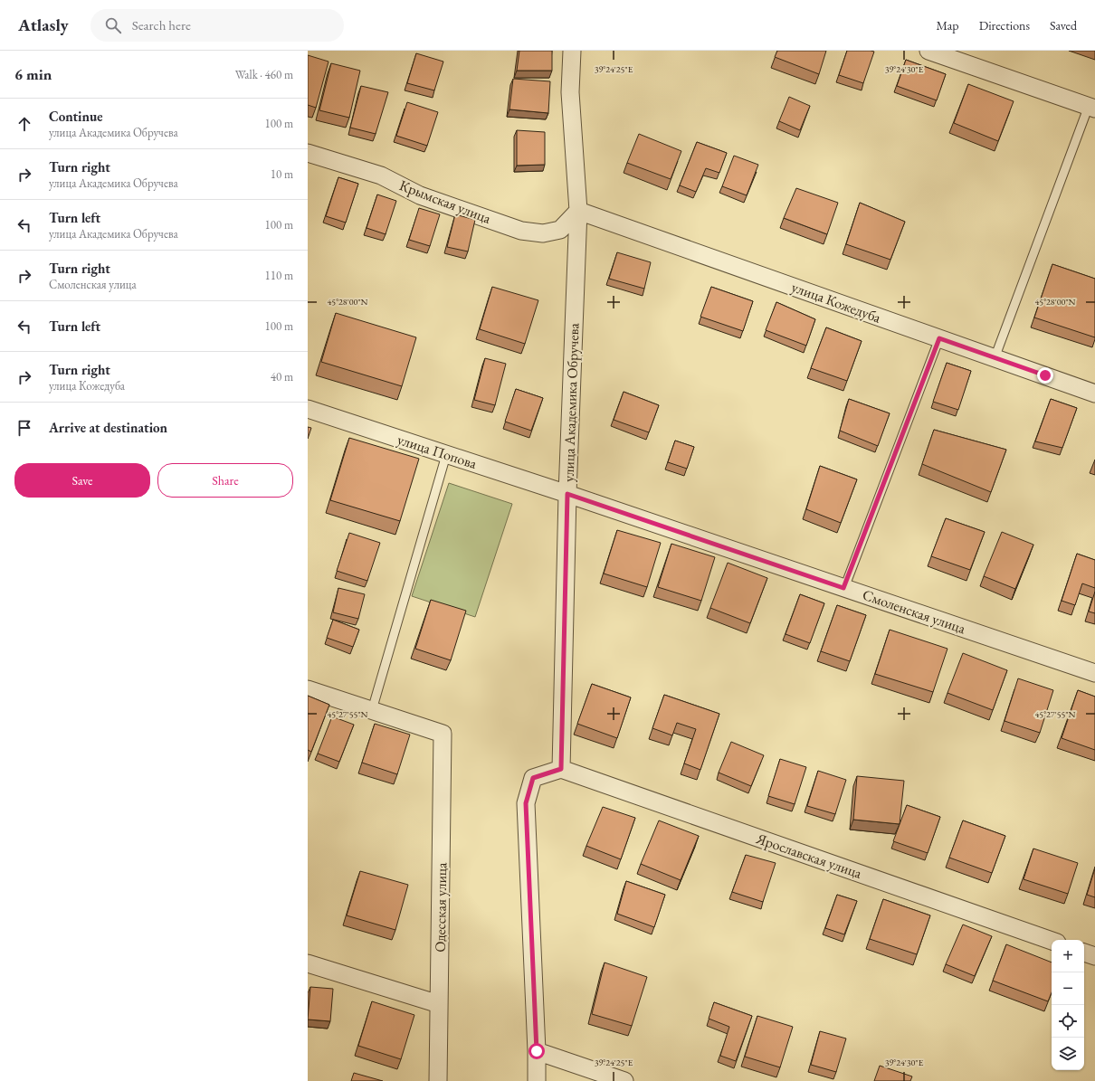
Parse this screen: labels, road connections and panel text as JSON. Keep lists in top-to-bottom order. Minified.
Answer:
{"streets":{"street":["Крымская улица","улица Кожедуба","улица Академика Обручева","улица Попова","Смоленская улица","Ярославская улица","Одесская улица"]},"crossings":[["Крымская улица","улица Кожедуба"],["Крымская улица","улица Академика Обручева"],["улица Кожедуба","улица Академика Обручева"],["улица Академика Обручева","улица Попова"],["улица Академика Обручева","Смоленская улица"],["улица Академика Обручева","Ярославская улица"],["улица Попова","Смоленская улица"]],"page":{"header":"Atlasly","search":"Search here","nav":["Map","Directions","Saved"],"heading":["6 min","Walk · 460 m"],"list":[["Continue","улица Академика Обручева","100 m"],["Turn right","улица Академика Обручева","10 m"],["Turn left","улица Академика Обручева","100 m"],["Turn right","Смоленская улица","110 m"],["Turn left","100 m"],["Turn right","улица Кожедуба","40 m"],"Arrive at destination"],"buttons":["Save","Share"],"map_buttons":["+","−"]},"coordinates":["39°24'25\"E","39°24'30\"E","45°28'00\"N","45°27'55\"N"]}
